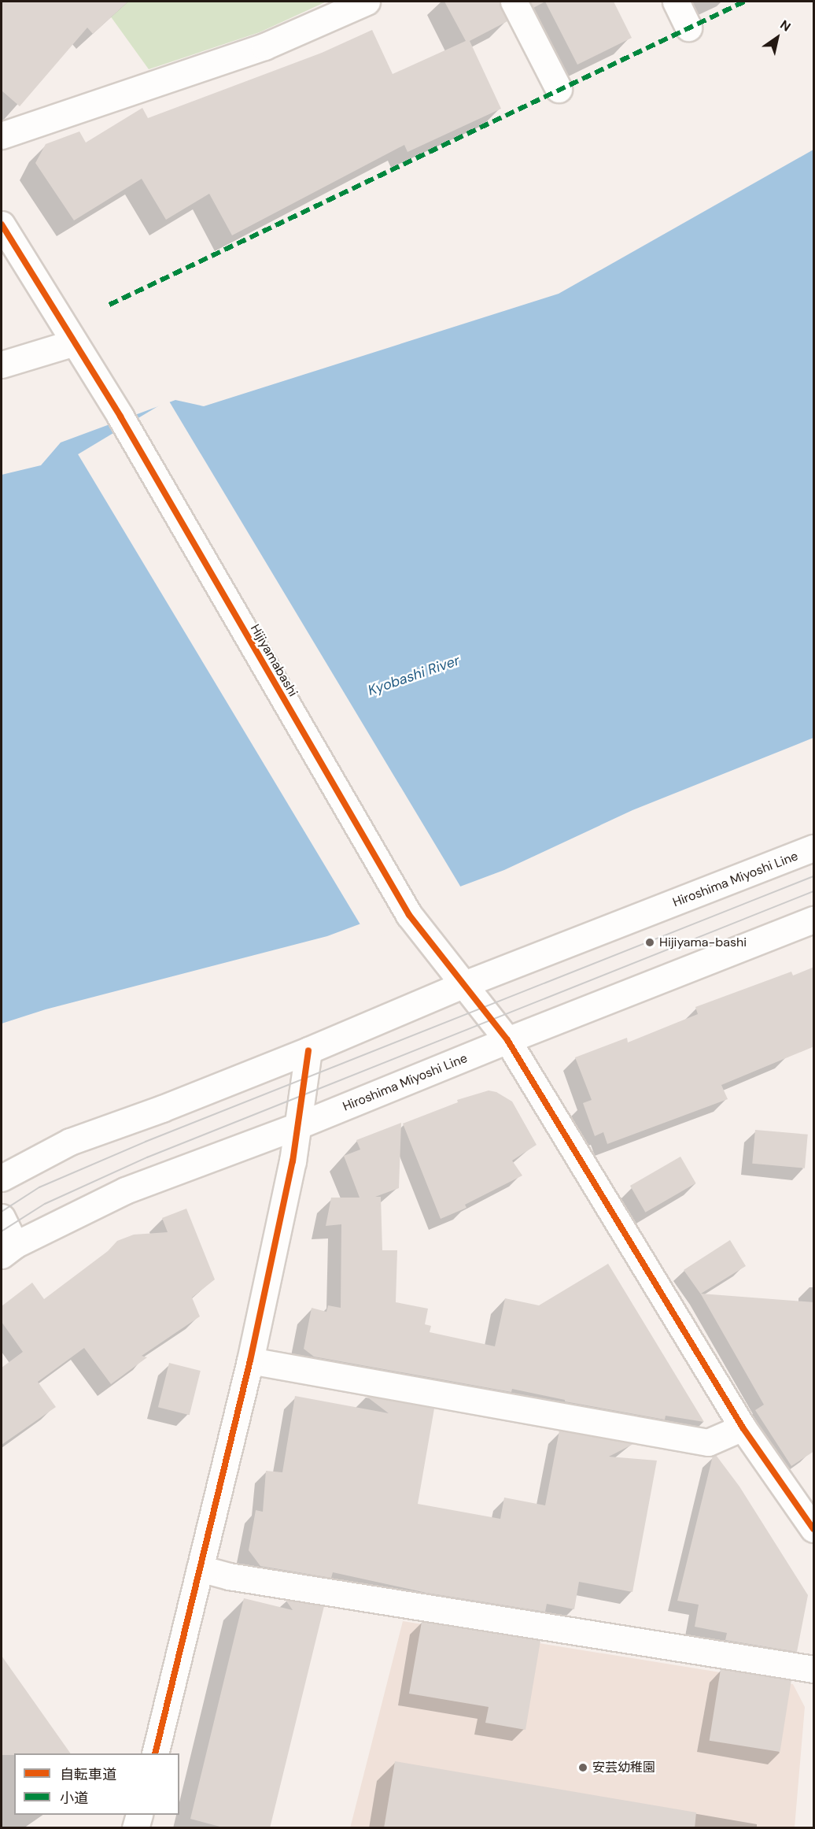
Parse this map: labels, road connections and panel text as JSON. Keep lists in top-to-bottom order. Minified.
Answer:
{"streets":{"street":["Hijiyamabashi","Hiroshima Miyoshi Line"]},"crossings":[["Hijiyamabashi","Hiroshima Miyoshi Line"]],"water":["Kyobashi River"],"places":["Hijiyama-bashi","安芸幼稚園"],"legend":["自転車道","小道"],"north":"top right"}
